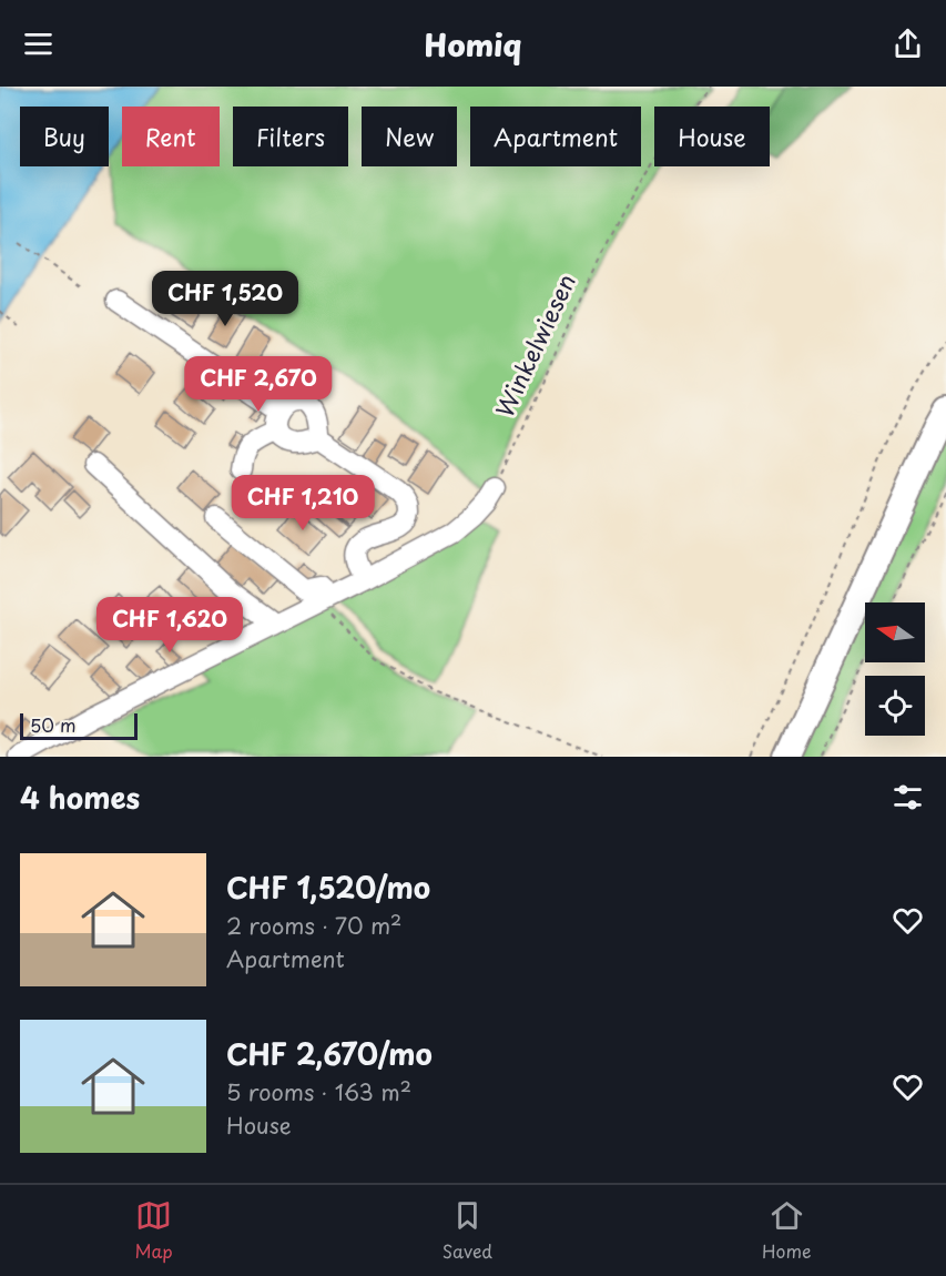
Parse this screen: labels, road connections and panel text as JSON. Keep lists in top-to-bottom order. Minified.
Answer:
{"streets":{"path":["Winkelwiesen"]},"scale_bar":"50 m","north":"left","page":{"header":"Homiq","chip":["Buy","Rent","Filters","New","Apartment","House"],"price":["CHF 1,520","CHF 2,670","CHF 1,210","CHF 1,620"],"scale":"50 m","heading":"4 homes","list":[{"name":"CHF 1,520/mo","note":"2 rooms · 70 m² · Apartment"},{"name":"CHF 2,670/mo","note":"5 rooms · 163 m² · House"}],"tabs":["Map","Saved","Home"]}}
